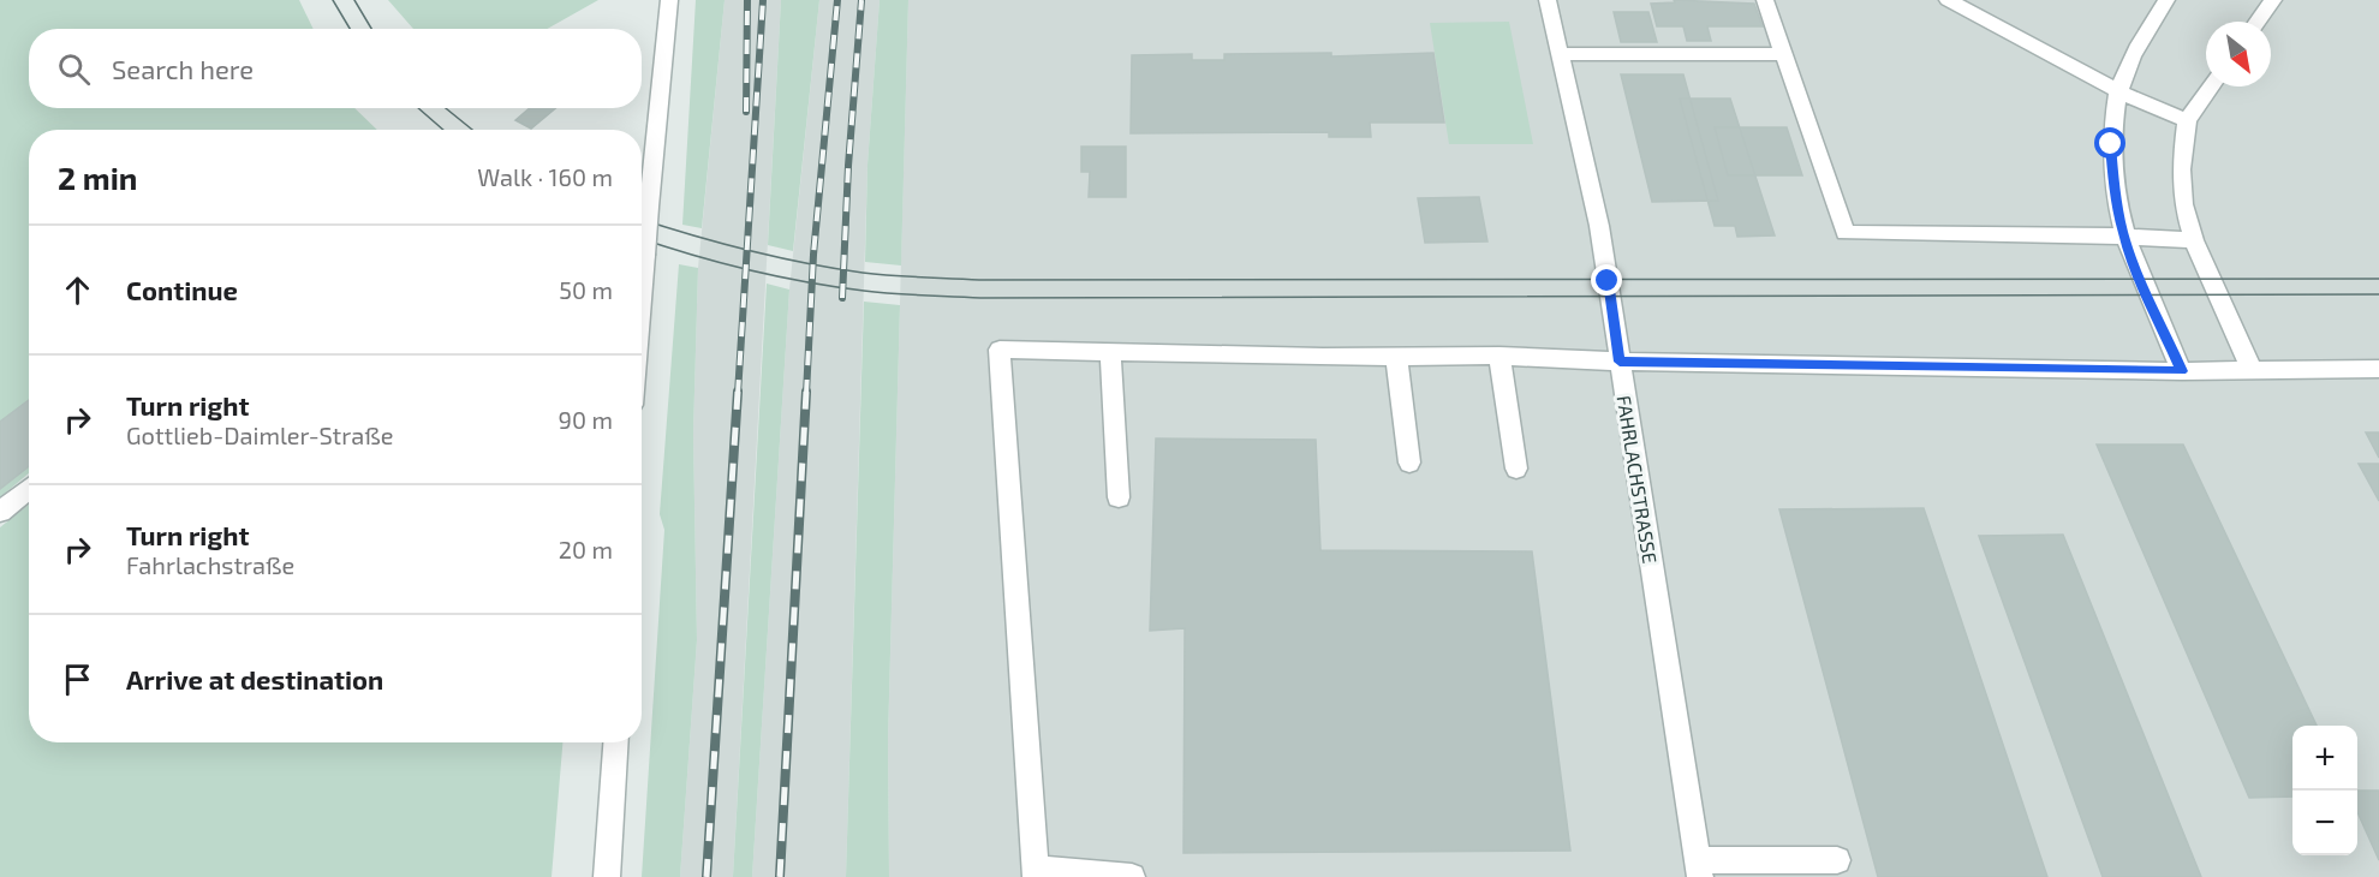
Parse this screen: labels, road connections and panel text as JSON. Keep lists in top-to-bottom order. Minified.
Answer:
{"streets":{"street":["FAHRLACHSTRASSE"]},"north":"bottom right","page":{"search":"Search here","heading":["2 min","Walk · 160 m"],"list":[["Continue","50 m"],["Turn right","Gottlieb-Daimler-Straße","90 m"],["Turn right","Fahrlachstraße","20 m"],"Arrive at destination"],"map_buttons":["+","−"]}}
